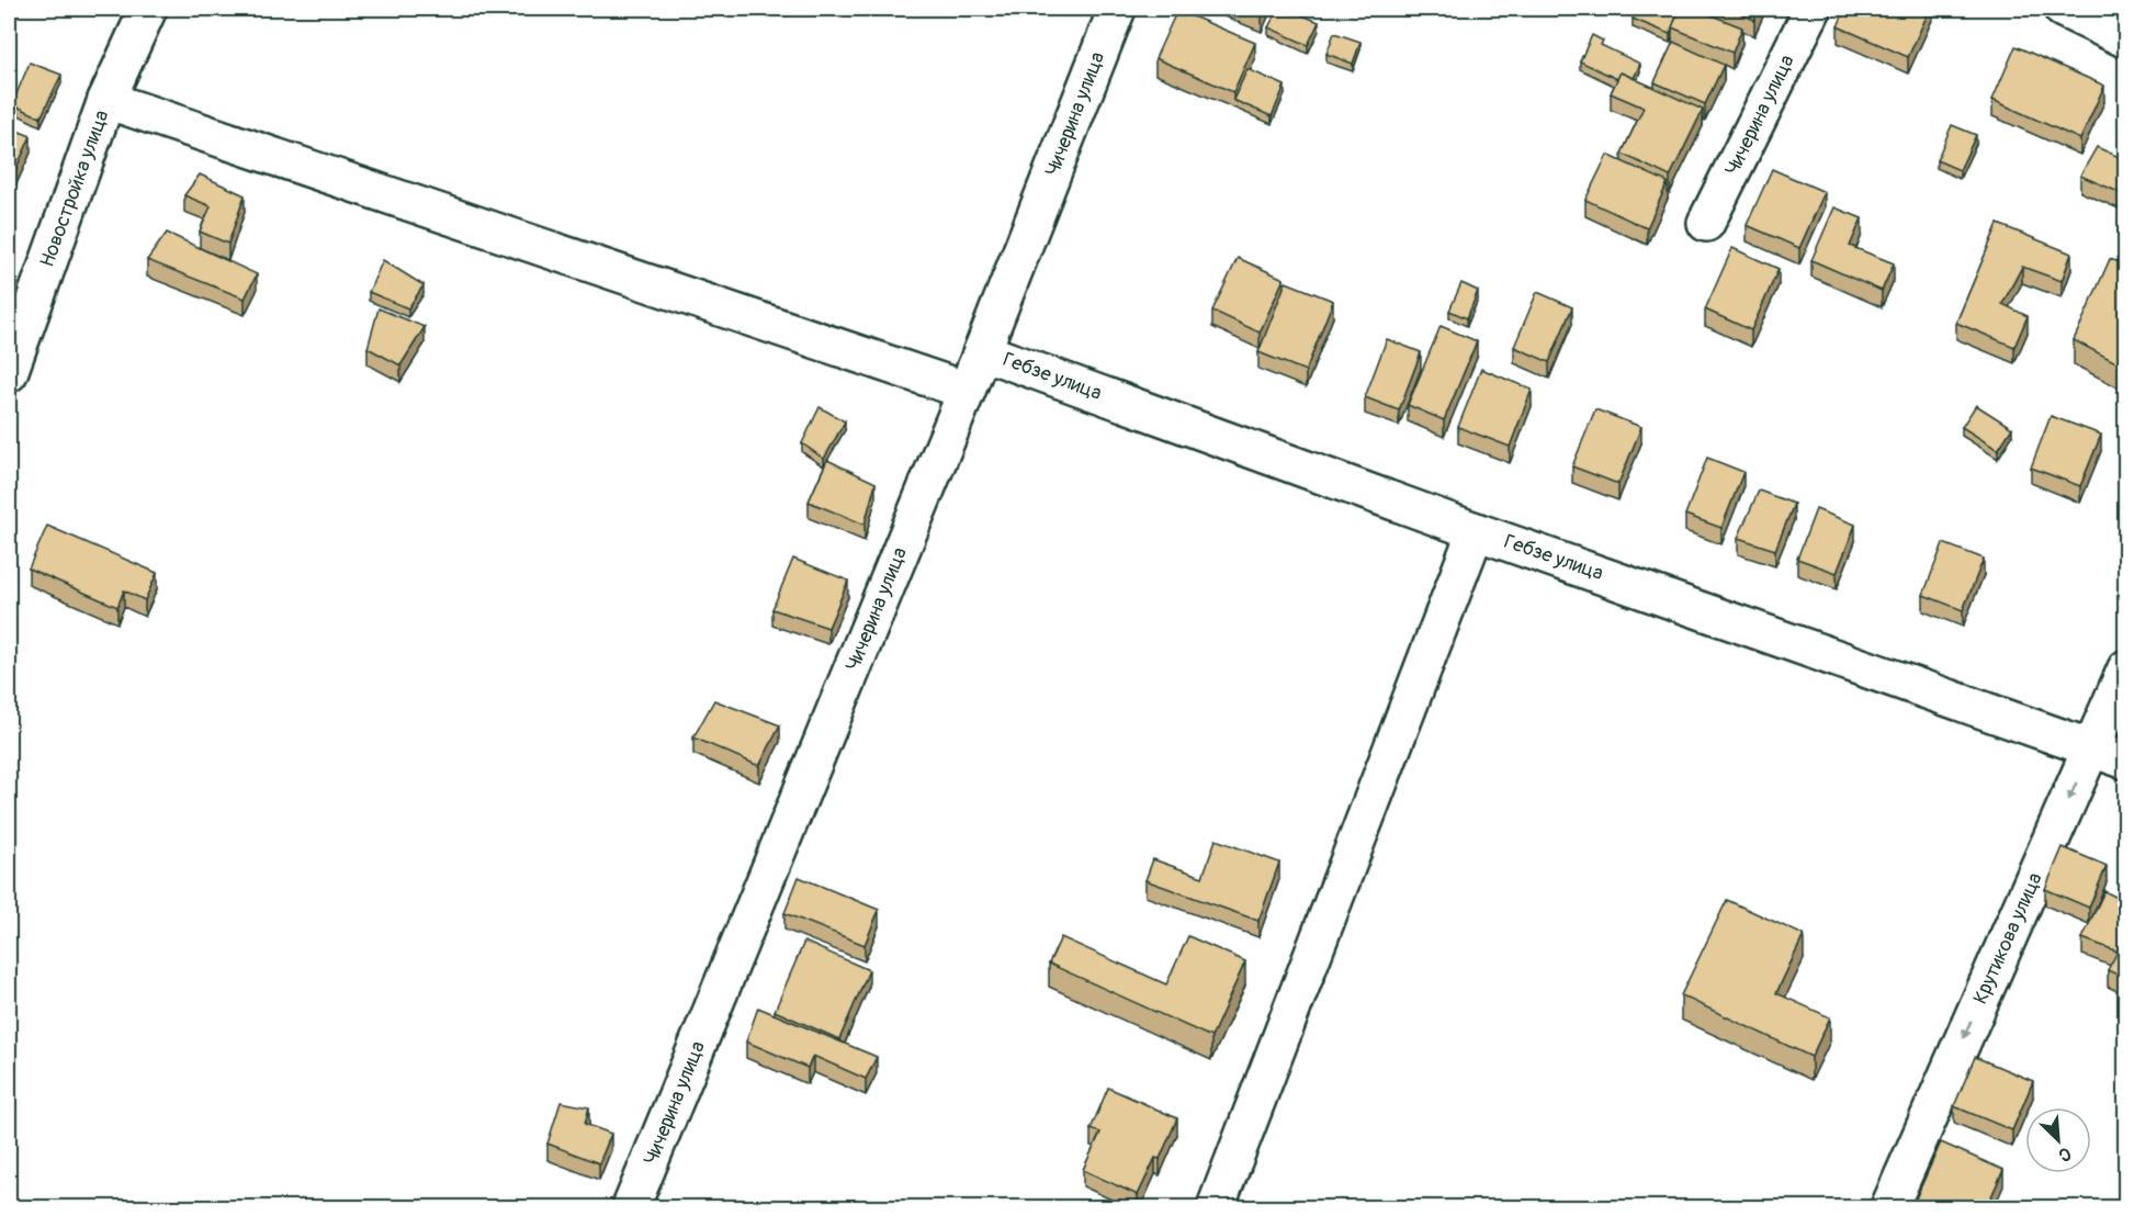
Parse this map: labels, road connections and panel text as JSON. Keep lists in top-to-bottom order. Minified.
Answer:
{"streets":{"street":["Чичерина улица","Новостройка улица","Гебзе улица","Крутикова улица"]},"crossings":[["Чичерина улица","Гебзе улица"],["Гебзе улица","Крутикова улица"]],"one_way":["Крутикова улица"],"north":"bottom right"}
